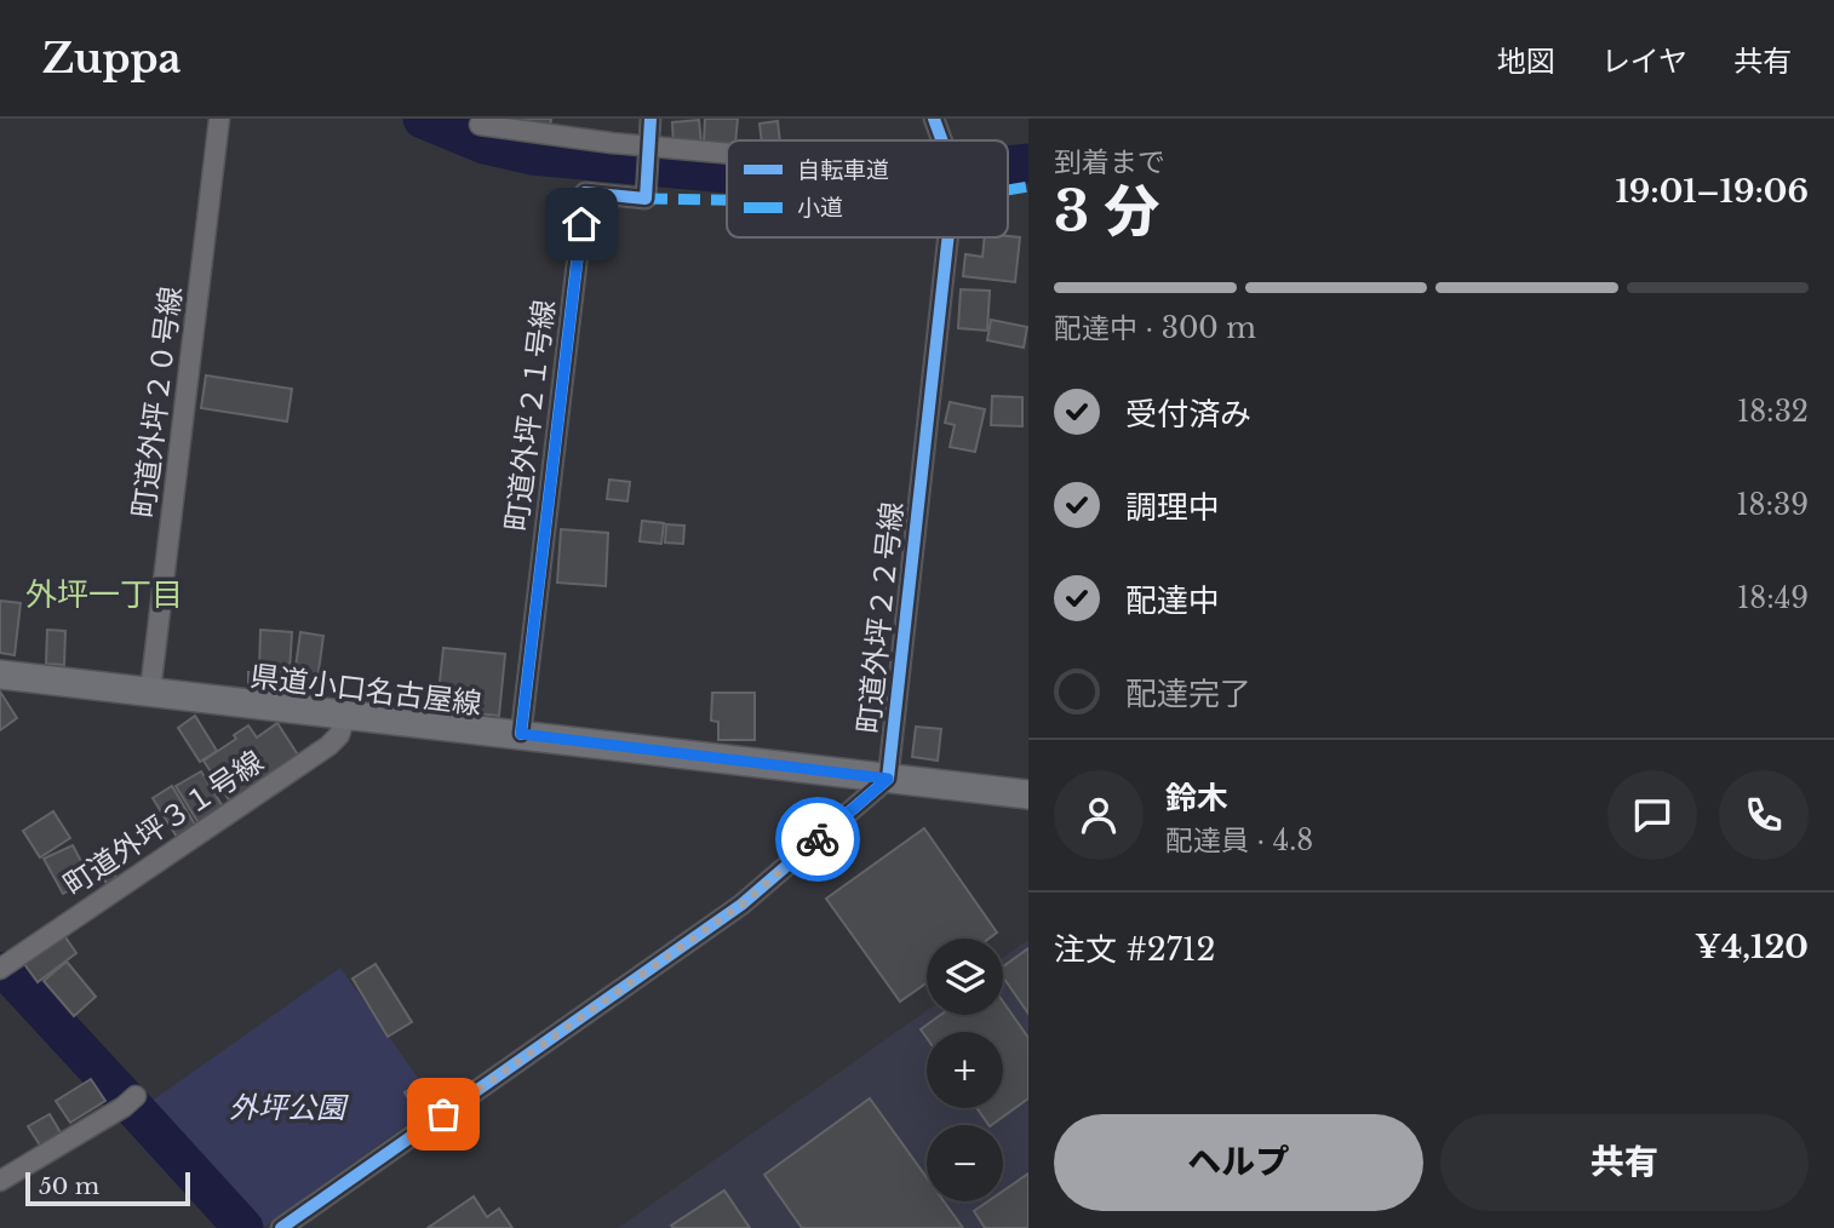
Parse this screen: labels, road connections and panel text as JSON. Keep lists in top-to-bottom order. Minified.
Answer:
{"streets":{"main road":["県道小口名古屋線"],"street":["町道外坪２０号線","町道外坪２１号線","町道外坪２２号線","町道外坪３１号線"]},"crossings":[["町道外坪２０号線","県道小口名古屋線"],["町道外坪２１号線","県道小口名古屋線"],["町道外坪２２号線","県道小口名古屋線"],["県道小口名古屋線","町道外坪３１号線"]],"districts":["外坪一丁目"],"parks":["外坪公園"],"legend":["自転車道","小道"],"scale_bar":"50 m","page":{"header":"Zuppa","nav":["地図","レイヤ","共有"],"heading":["3 分","到着まで","19:01–19:06"],"panel":["鈴木","配達員 · 4.8","注文 #2712","¥4,120"],"bar":"配達中 · 300 m","list":[["受付済み","18:32"],["調理中","18:39"],["配達中","18:49"],"配達完了"],"map_buttons":["+","−"],"buttons":["ヘルプ","共有"],"scale":"50 m"}}
